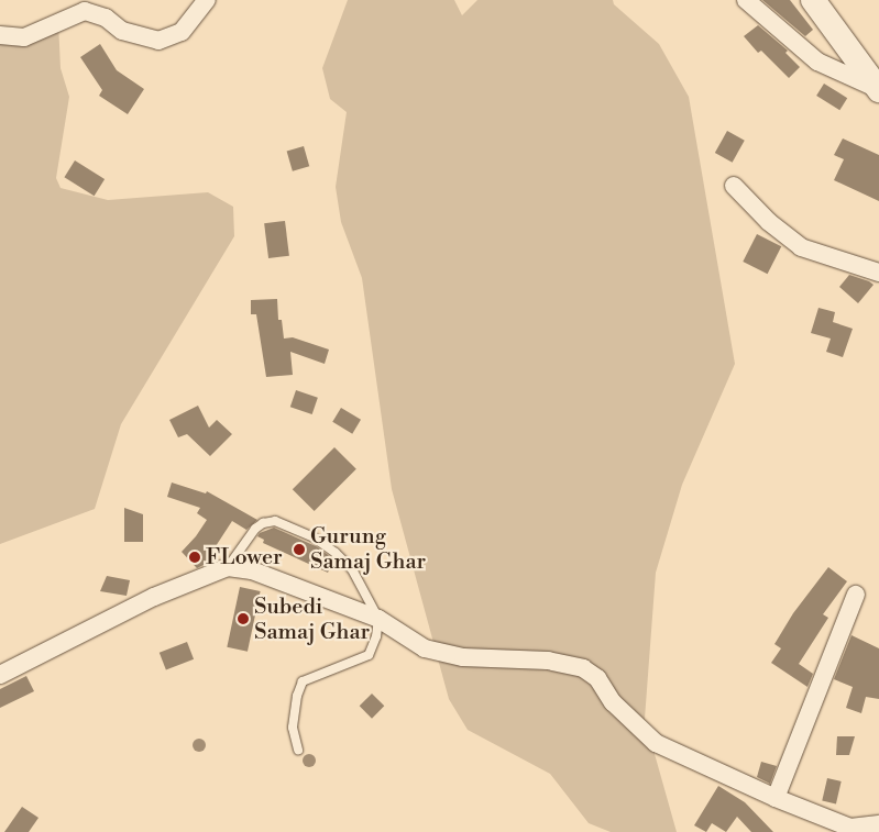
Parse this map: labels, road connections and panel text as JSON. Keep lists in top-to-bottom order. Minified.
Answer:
{"places":["Gurung Samaj Ghar","FLower","Subedi Samaj Ghar"]}
